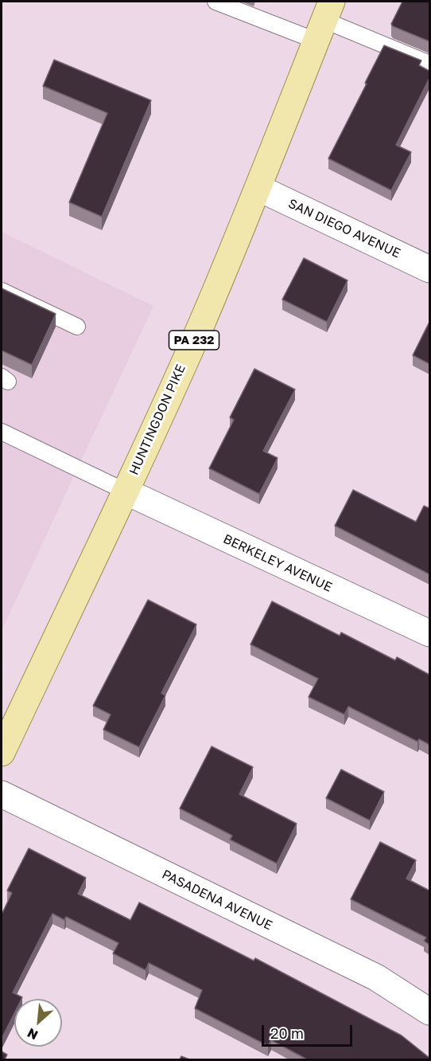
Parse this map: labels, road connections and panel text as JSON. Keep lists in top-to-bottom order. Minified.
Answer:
{"streets":{"main road":["PA 232","HUNTINGDON PIKE"],"street":["SAN DIEGO AVENUE","BERKELEY AVENUE","PASADENA AVENUE"]},"crossings":[["SAN DIEGO AVENUE","HUNTINGDON PIKE"],["HUNTINGDON PIKE","BERKELEY AVENUE"]],"scale_bar":"20 m","north":"bottom left"}
